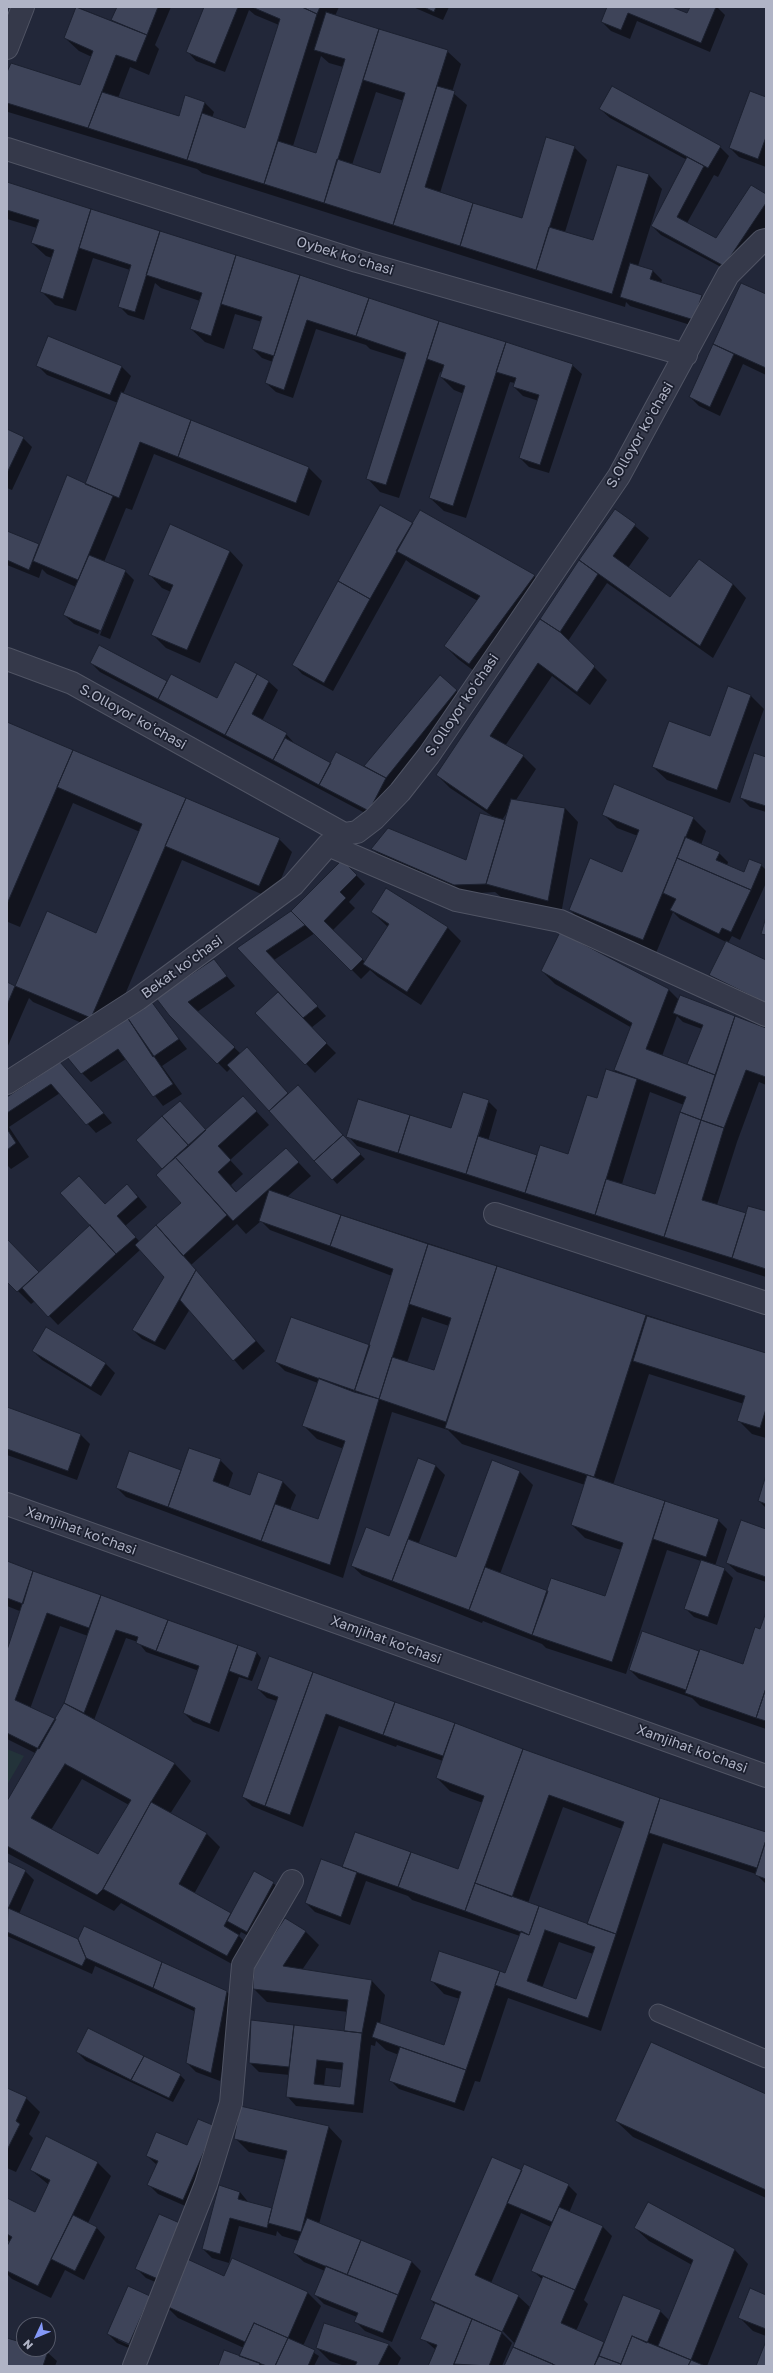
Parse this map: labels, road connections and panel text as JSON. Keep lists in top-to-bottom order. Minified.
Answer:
{"streets":{"street":["Oybek koʻchasi","S.Olloyor koʻchasi","Bekat ko'chasi","Xamjihat ko'chasi"]},"crossings":[["Oybek koʻchasi","S.Olloyor koʻchasi"],["S.Olloyor koʻchasi","Bekat ko'chasi"]],"north":"bottom left"}
